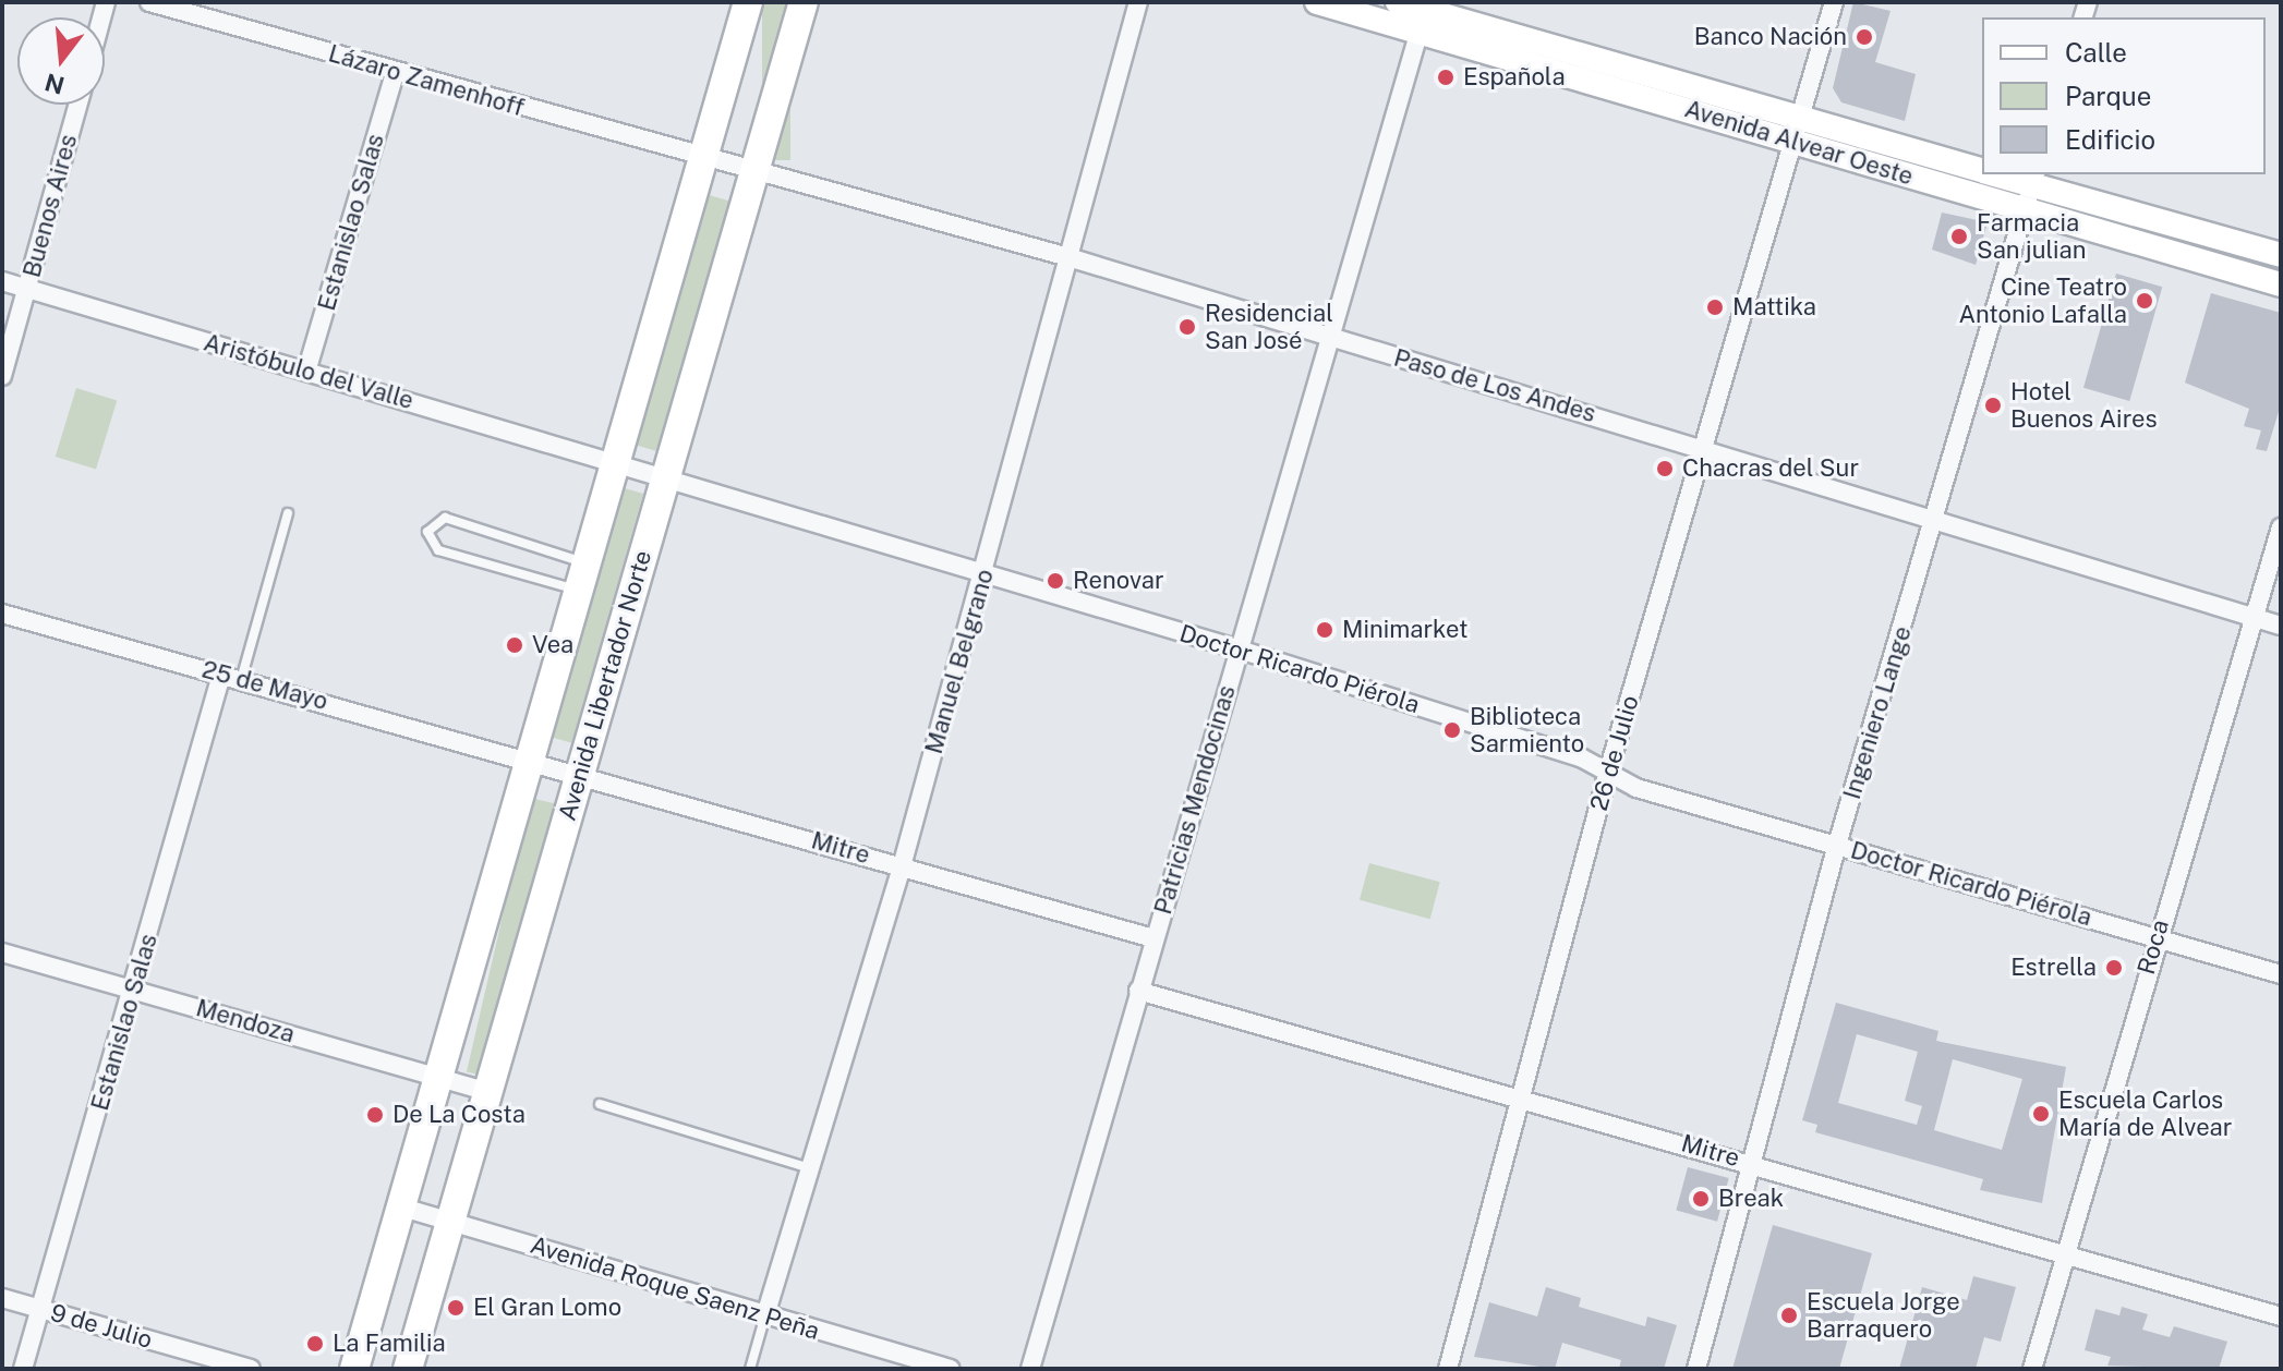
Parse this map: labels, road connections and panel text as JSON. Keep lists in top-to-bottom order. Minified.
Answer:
{"streets":{"highway":["Avenida Libertador Norte"],"main road":["Avenida Alvear Oeste"],"street":["Lázaro Zamenhoff","Buenos Aires","Estanislao Salas","Aristóbulo del Valle","Paso de Los Andes","Manuel Belgrano","Doctor Ricardo Piérola","25 de Mayo","Ingeniero Lange","26 de Julio","Patricias Mendocinas","Mitre","Roca","Mendoza","Avenida Roque Saenz Peña","9 de Julio"]},"crossings":[["Lázaro Zamenhoff","Estanislao Salas"],["Lázaro Zamenhoff","Paso de Los Andes"],["Avenida Alvear Oeste","Ingeniero Lange"],["Avenida Alvear Oeste","26 de Julio"],["Avenida Alvear Oeste","Patricias Mendocinas"],["Buenos Aires","Aristóbulo del Valle"],["Estanislao Salas","Aristóbulo del Valle"],["Estanislao Salas","25 de Mayo"],["Estanislao Salas","Mendoza"],["Estanislao Salas","9 de Julio"],["Aristóbulo del Valle","Doctor Ricardo Piérola"],["Paso de Los Andes","Manuel Belgrano"],["Paso de Los Andes","Avenida Libertador Norte"],["Paso de Los Andes","Ingeniero Lange"],["Paso de Los Andes","26 de Julio"],["Paso de Los Andes","Patricias Mendocinas"],["Paso de Los Andes","Roca"],["Manuel Belgrano","Doctor Ricardo Piérola"],["Manuel Belgrano","Mitre"],["Manuel Belgrano","Avenida Roque Saenz Peña"],["Doctor Ricardo Piérola","Avenida Libertador Norte"],["Doctor Ricardo Piérola","Ingeniero Lange"],["Doctor Ricardo Piérola","26 de Julio"],["Doctor Ricardo Piérola","Patricias Mendocinas"],["Doctor Ricardo Piérola","Roca"],["25 de Mayo","Mitre"],["Avenida Libertador Norte","Mitre"],["Avenida Libertador Norte","Mendoza"],["Avenida Libertador Norte","Avenida Roque Saenz Peña"],["Ingeniero Lange","Mitre"],["26 de Julio","Mitre"],["Patricias Mendocinas","Mitre"],["Mitre","Roca"]],"places":["Banco Nación","Española","Farmacia San julian","Cine Teatro Antonio Lafalla","Mattika","Residencial San José","Hotel Buenos Aires","Chacras del Sur","Renovar","Minimarket","Vea","Biblioteca Sarmiento","Estrella","Escuela Carlos María de Alvear","De La Costa","Break","El Gran Lomo","Escuela Jorge Barraquero","La Familia"],"legend":["Calle","Parque","Edificio"],"north":"bottom"}
